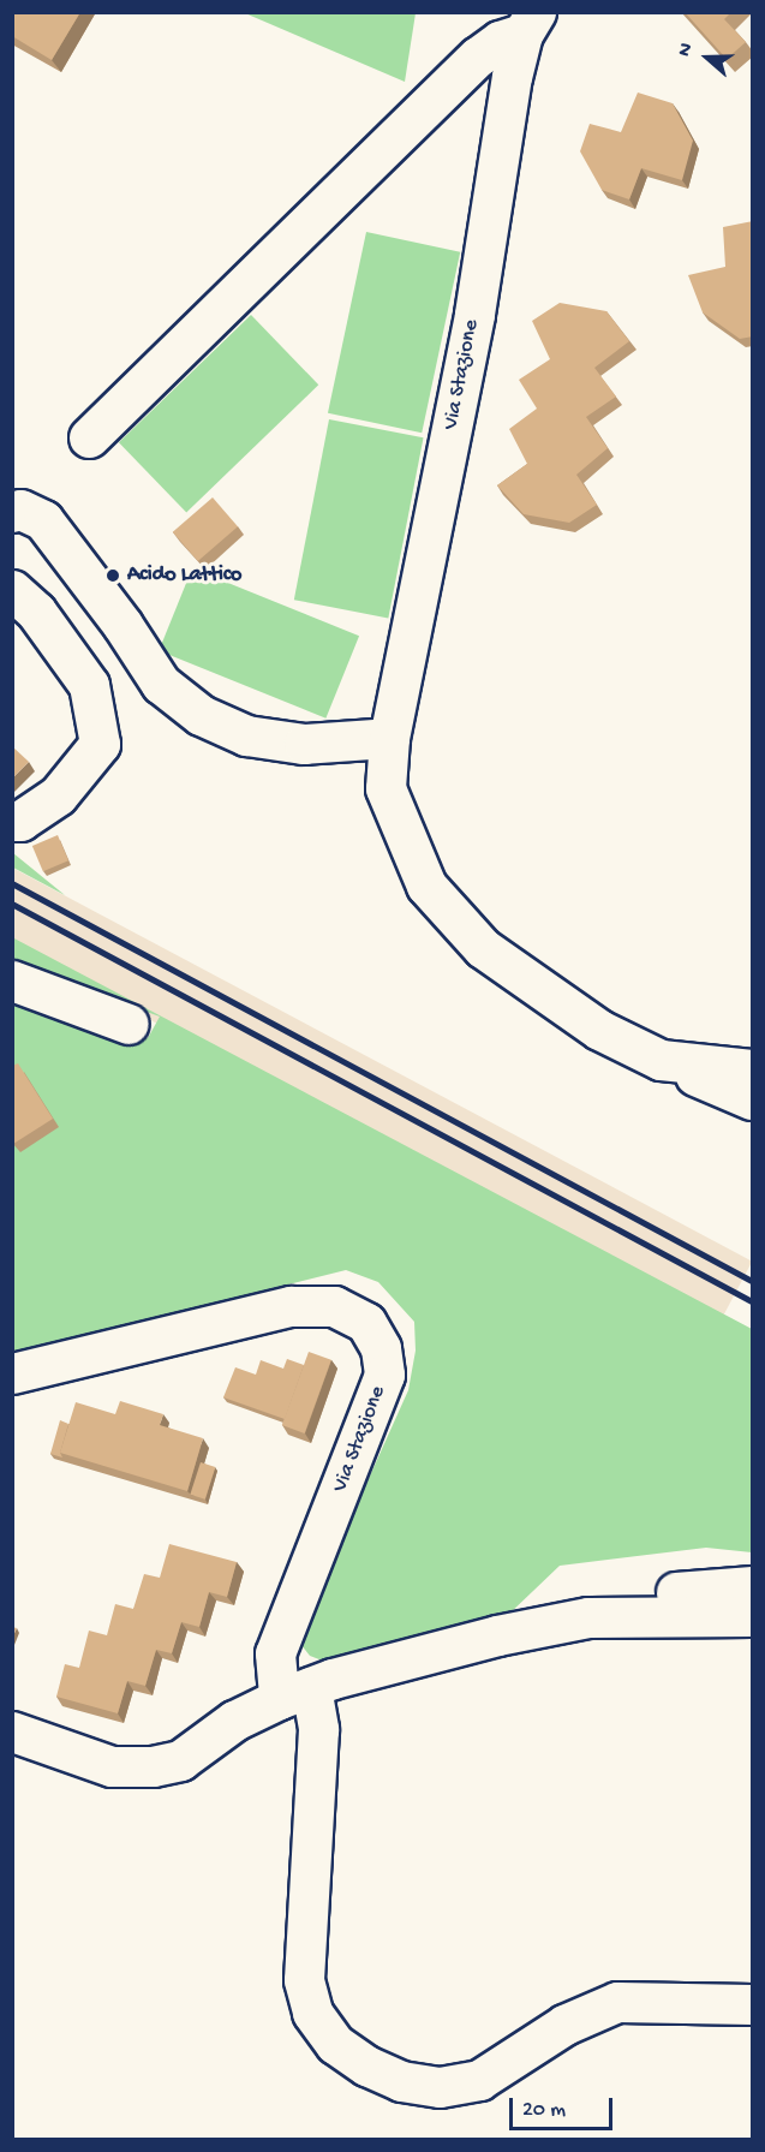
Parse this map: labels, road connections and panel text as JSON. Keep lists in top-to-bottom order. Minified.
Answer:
{"streets":{"main road":["Via Stazione"]},"places":["Acido Lattico"],"scale_bar":"20 m","north":"left"}
